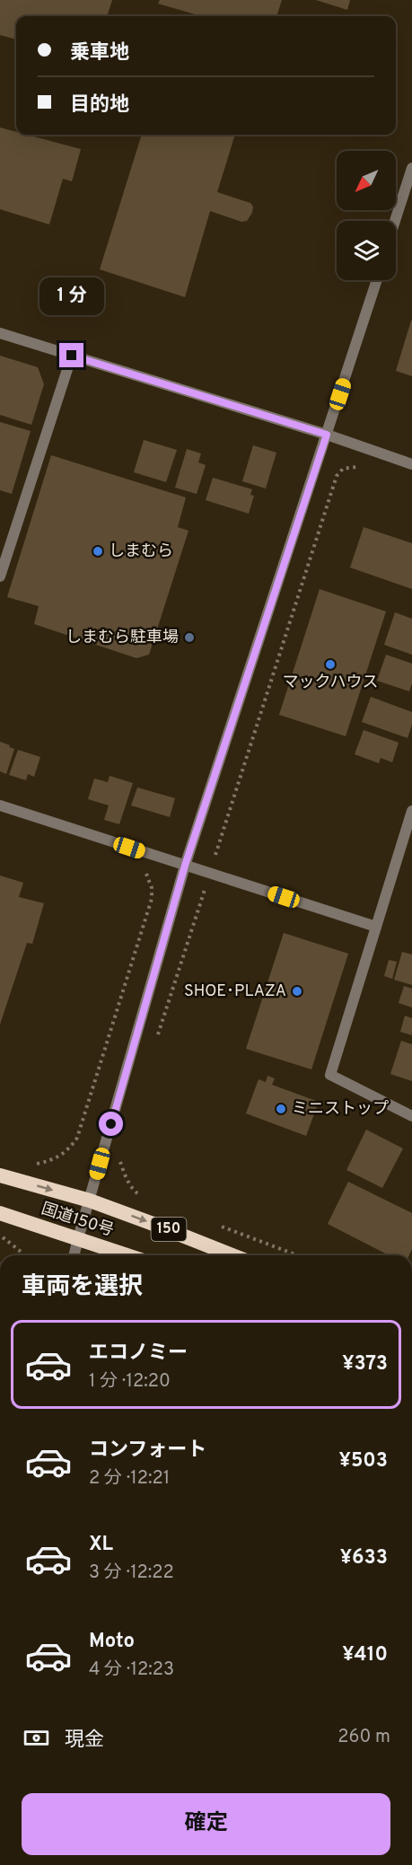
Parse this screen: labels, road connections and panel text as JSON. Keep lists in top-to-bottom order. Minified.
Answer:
{"streets":{"highway":["国道150号","150"]},"places":["しまむら","しまむら駐車場","マックハウス","SHOE･PLAZA","ミニストップ"],"north":"bottom left","page":{"banner":["乗車地","目的地"],"bubble":"1 分","heading":"車両を選択","list":[{"name":"エコノミー","note":"1 分 · 12:20","value":"¥373"},{"name":"コンフォート","note":"2 分 · 12:21","value":"¥503"},{"name":"XL","note":"3 分 · 12:22","value":"¥633"},{"name":"Moto","note":"4 分 · 12:23","value":"¥410"}],"pay":["現金","260 m"],"buttons":"確定"}}
